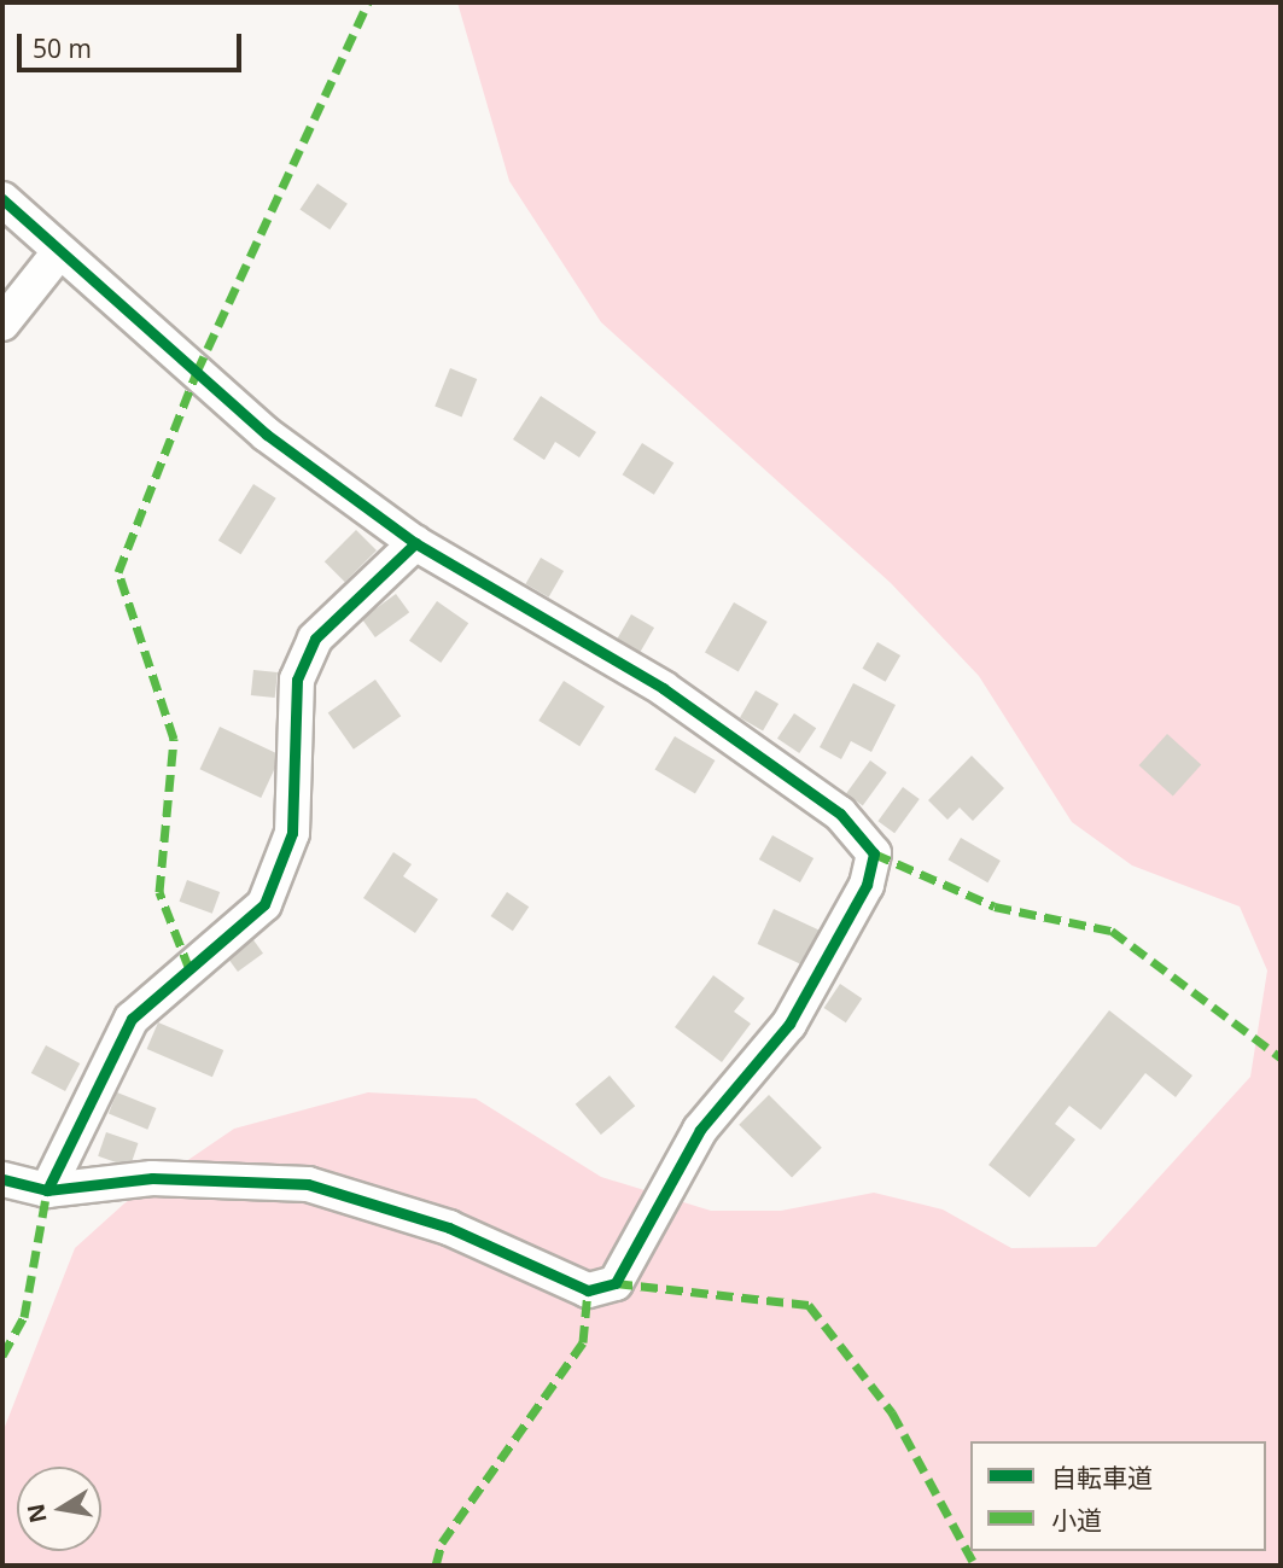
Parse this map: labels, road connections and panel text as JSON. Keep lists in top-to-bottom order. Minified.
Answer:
{"legend":["自転車道","小道"],"scale_bar":"50 m","north":"left"}
